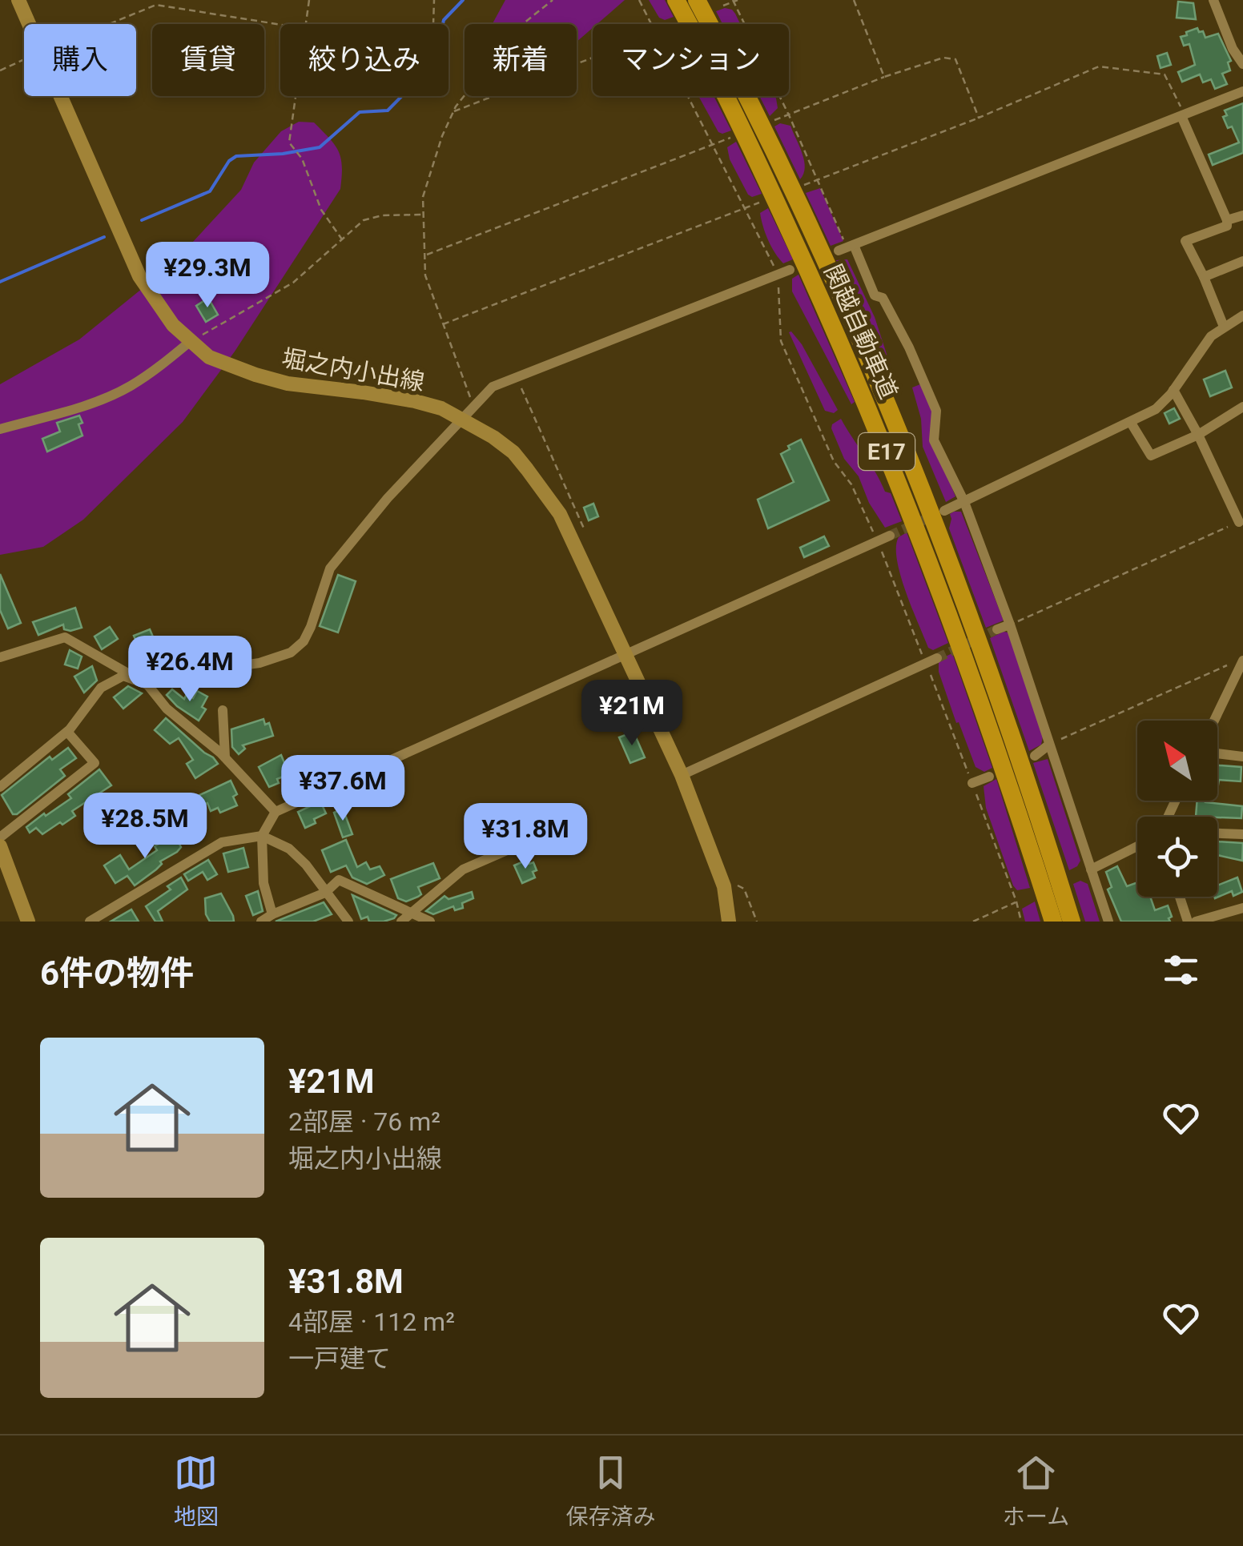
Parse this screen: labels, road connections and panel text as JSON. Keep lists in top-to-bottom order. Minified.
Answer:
{"streets":{"highway":["関越自動車道","E17"],"main road":["堀之内小出線"]},"north":"top left","page":{"chip":["購入","賃貸","絞り込み","新着","マンション"],"price":["¥29.3M","¥26.4M","¥21M","¥37.6M","¥28.5M","¥31.8M"],"heading":"6件の物件","list":[{"name":"¥21M","note":"2部屋 · 76 m² · 堀之内小出線"},{"name":"¥31.8M","note":"4部屋 · 112 m² · 一戸建て"}],"tabs":["地図","保存済み","ホーム"]}}
